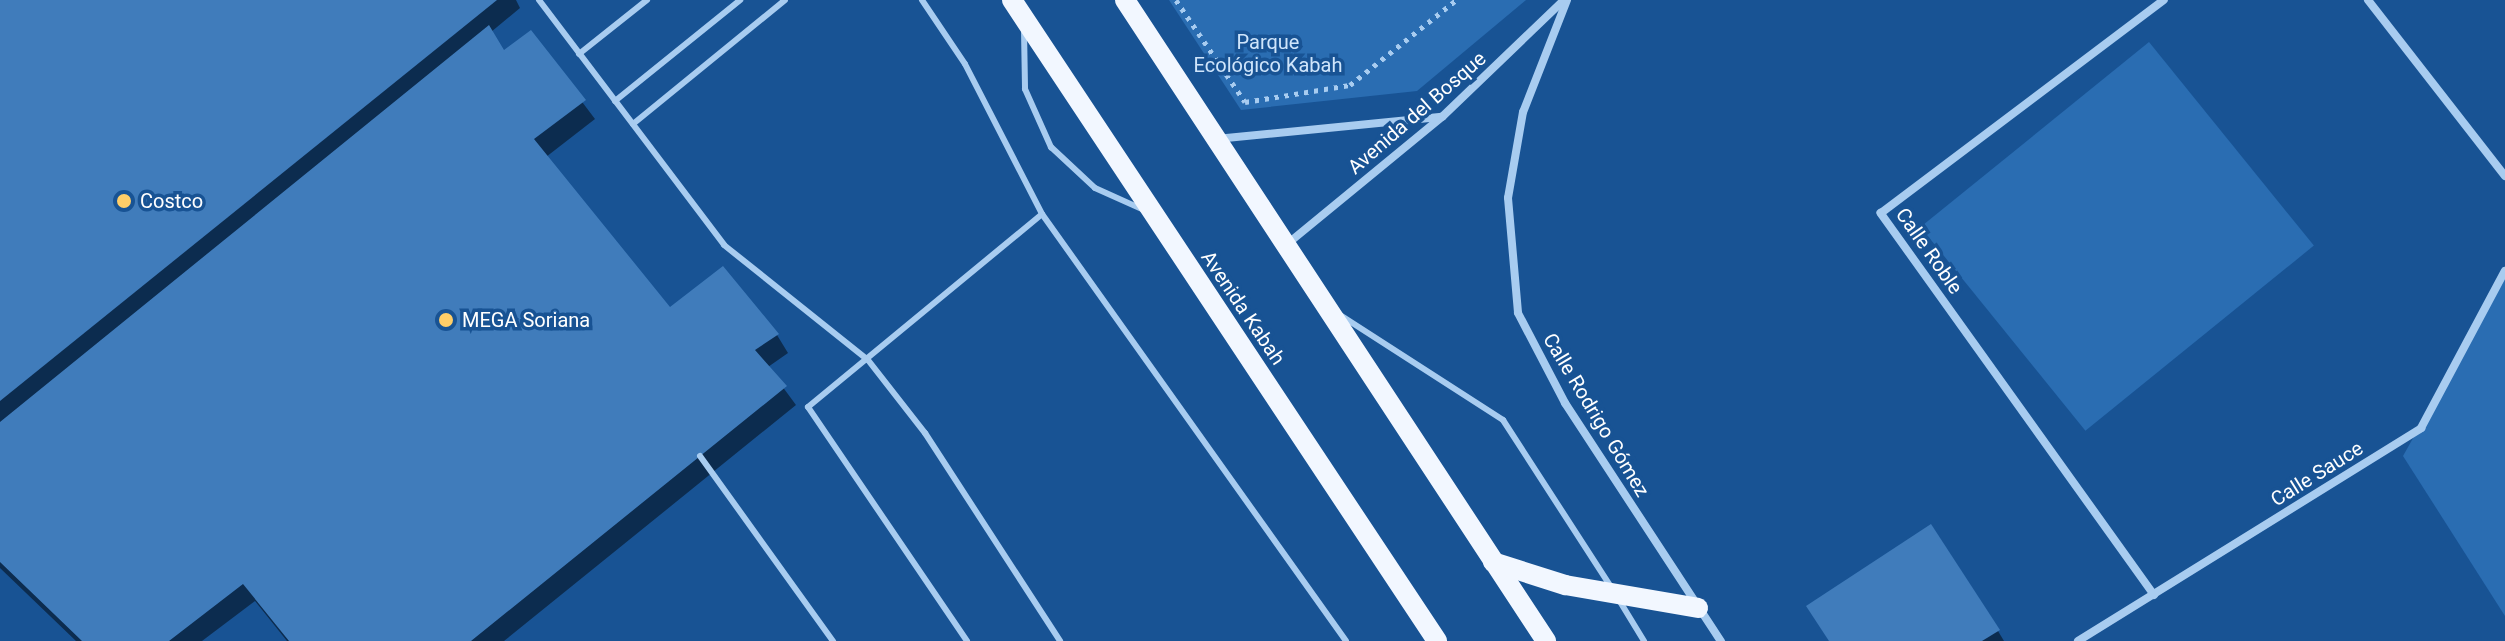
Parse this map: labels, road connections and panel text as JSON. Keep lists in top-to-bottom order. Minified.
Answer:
{"streets":{"main road":["Avenida Kabah"],"street":["Avenida del Bosque","Calle Roble","Calle Rodrigo Gómez","Calle Sauce"]},"crossings":[["Avenida del Bosque","Calle Rodrigo Gómez"],["Calle Roble","Calle Sauce"]],"parks":["Parque Ecológico Kabah"],"places":["Costco","MEGA Soriana"]}
